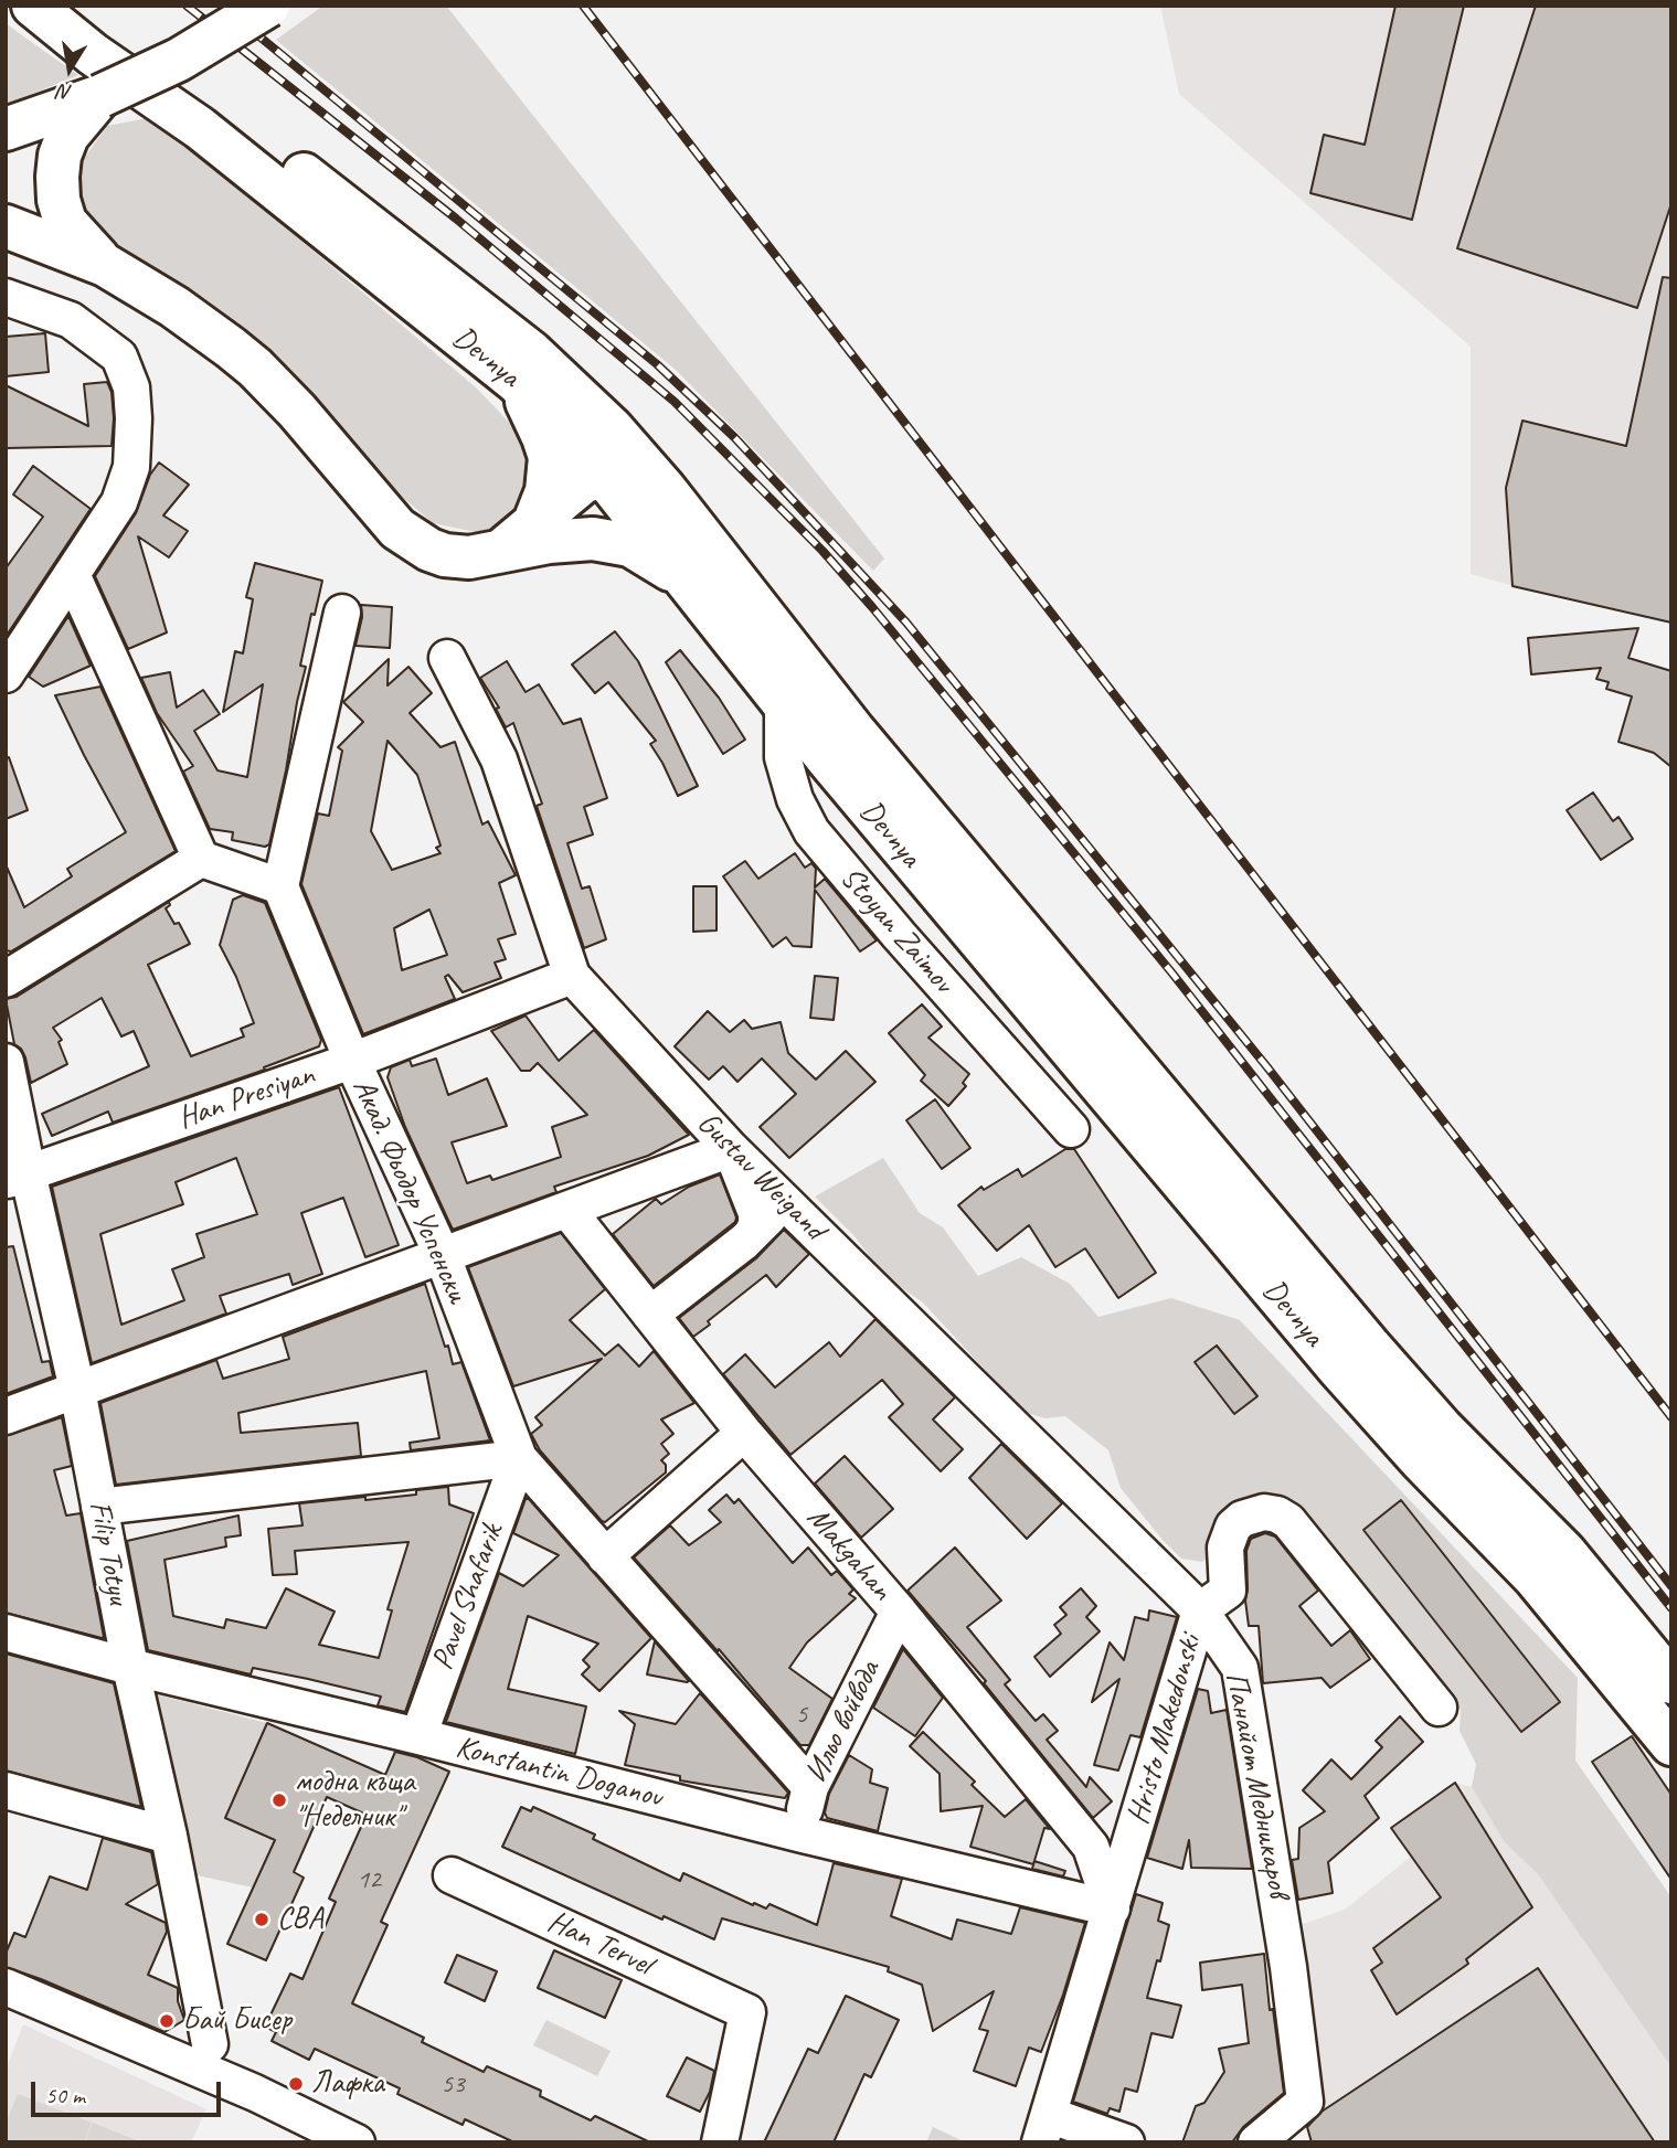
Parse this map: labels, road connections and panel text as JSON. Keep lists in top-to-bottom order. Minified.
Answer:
{"streets":{"main road":["Devnya"],"street":["Stoyan Zaimov","Han Presiyan","Gustav Weigand","Акад. Фьодор Успенски","Filip Totyu","Makgahan","Pavel Shafarik","Ильо войвода","Hristo Makedonski","Konstantin Doganov","Панайот Медникаров","Han Tervel"]},"crossings":[["Devnya","Stoyan Zaimov"],["Han Presiyan","Gustav Weigand"],["Han Presiyan","Акад. Фьодор Успенски"],["Han Presiyan","Filip Totyu"],["Gustav Weigand","Hristo Makedonski"],["Gustav Weigand","Панайот Медникаров"],["Акад. Фьодор Успенски","Pavel Shafarik"],["Акад. Фьодор Успенски","Ильо войвода"],["Filip Totyu","Konstantin Doganov"],["Makgahan","Ильо войвода"],["Makgahan","Hristo Makedonski"],["Makgahan","Konstantin Doganov"],["Pavel Shafarik","Konstantin Doganov"],["Ильо войвода","Konstantin Doganov"],["Hristo Makedonski","Konstantin Doganov"],["Hristo Makedonski","Панайот Медникаров"]],"places":["модна къща \"Неделник\"","CBA","Бай Бисер","Лафка"],"house_numbers":["5","12","53"],"scale_bar":"50 m","north":"bottom"}
